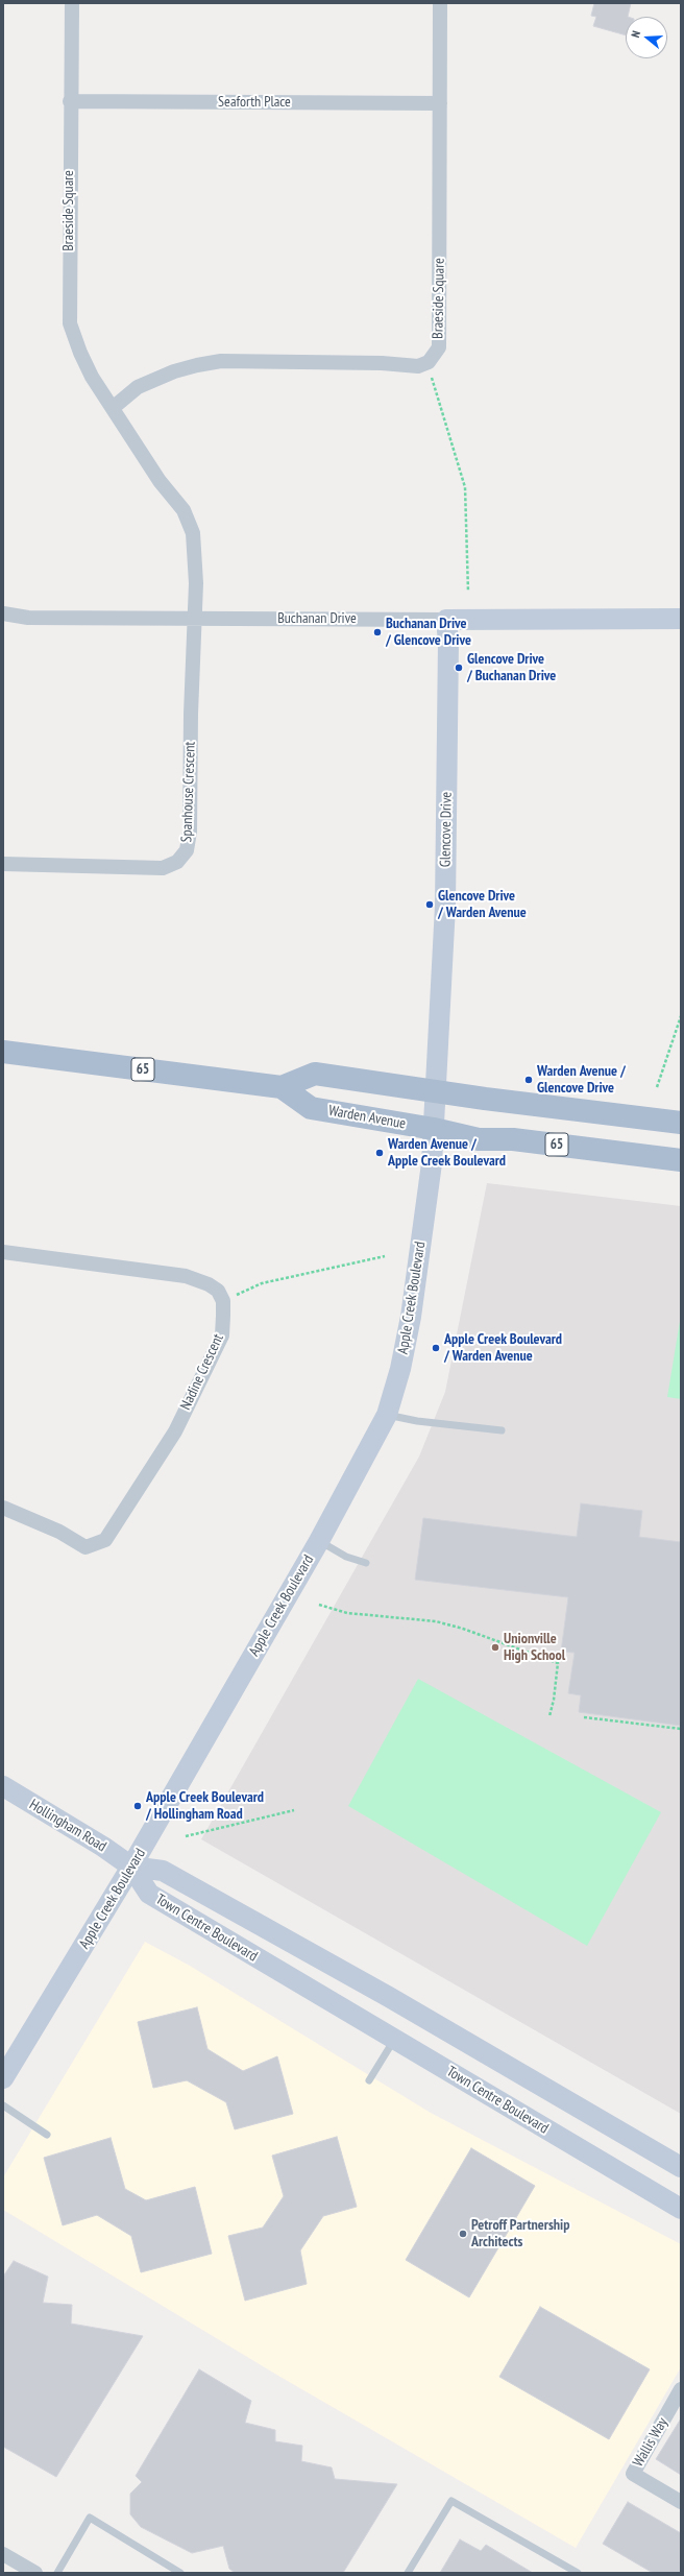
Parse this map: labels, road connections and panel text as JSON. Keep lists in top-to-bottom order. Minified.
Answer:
{"streets":{"main road":["Buchanan Drive","Glencove Drive","65","Warden Avenue","Apple Creek Boulevard","Hollingham Road","Town Centre Boulevard"],"street":["Seaforth Place","Braeside Square","Spanhouse Crescent","Nadine Crescent","Wallis Way"]},"crossings":[["Seaforth Place","Braeside Square"],["Braeside Square","Buchanan Drive"],["Braeside Square","Spanhouse Crescent"],["Buchanan Drive","Spanhouse Crescent"],["Buchanan Drive","Glencove Drive"],["Glencove Drive","Warden Avenue"],["Glencove Drive","Apple Creek Boulevard"],["Warden Avenue","Apple Creek Boulevard"],["Apple Creek Boulevard","Hollingham Road"],["Apple Creek Boulevard","Town Centre Boulevard"],["Hollingham Road","Town Centre Boulevard"]],"places":["Buchanan Drive / Glencove Drive","Glencove Drive / Buchanan Drive","Glencove Drive / Warden Avenue","Warden Avenue / Glencove Drive","Warden Avenue / Apple Creek Boulevard","Apple Creek Boulevard / Warden Avenue","Unionville High School","Apple Creek Boulevard / Hollingham Road","Petroff Partnership Architects"],"north":"left"}
